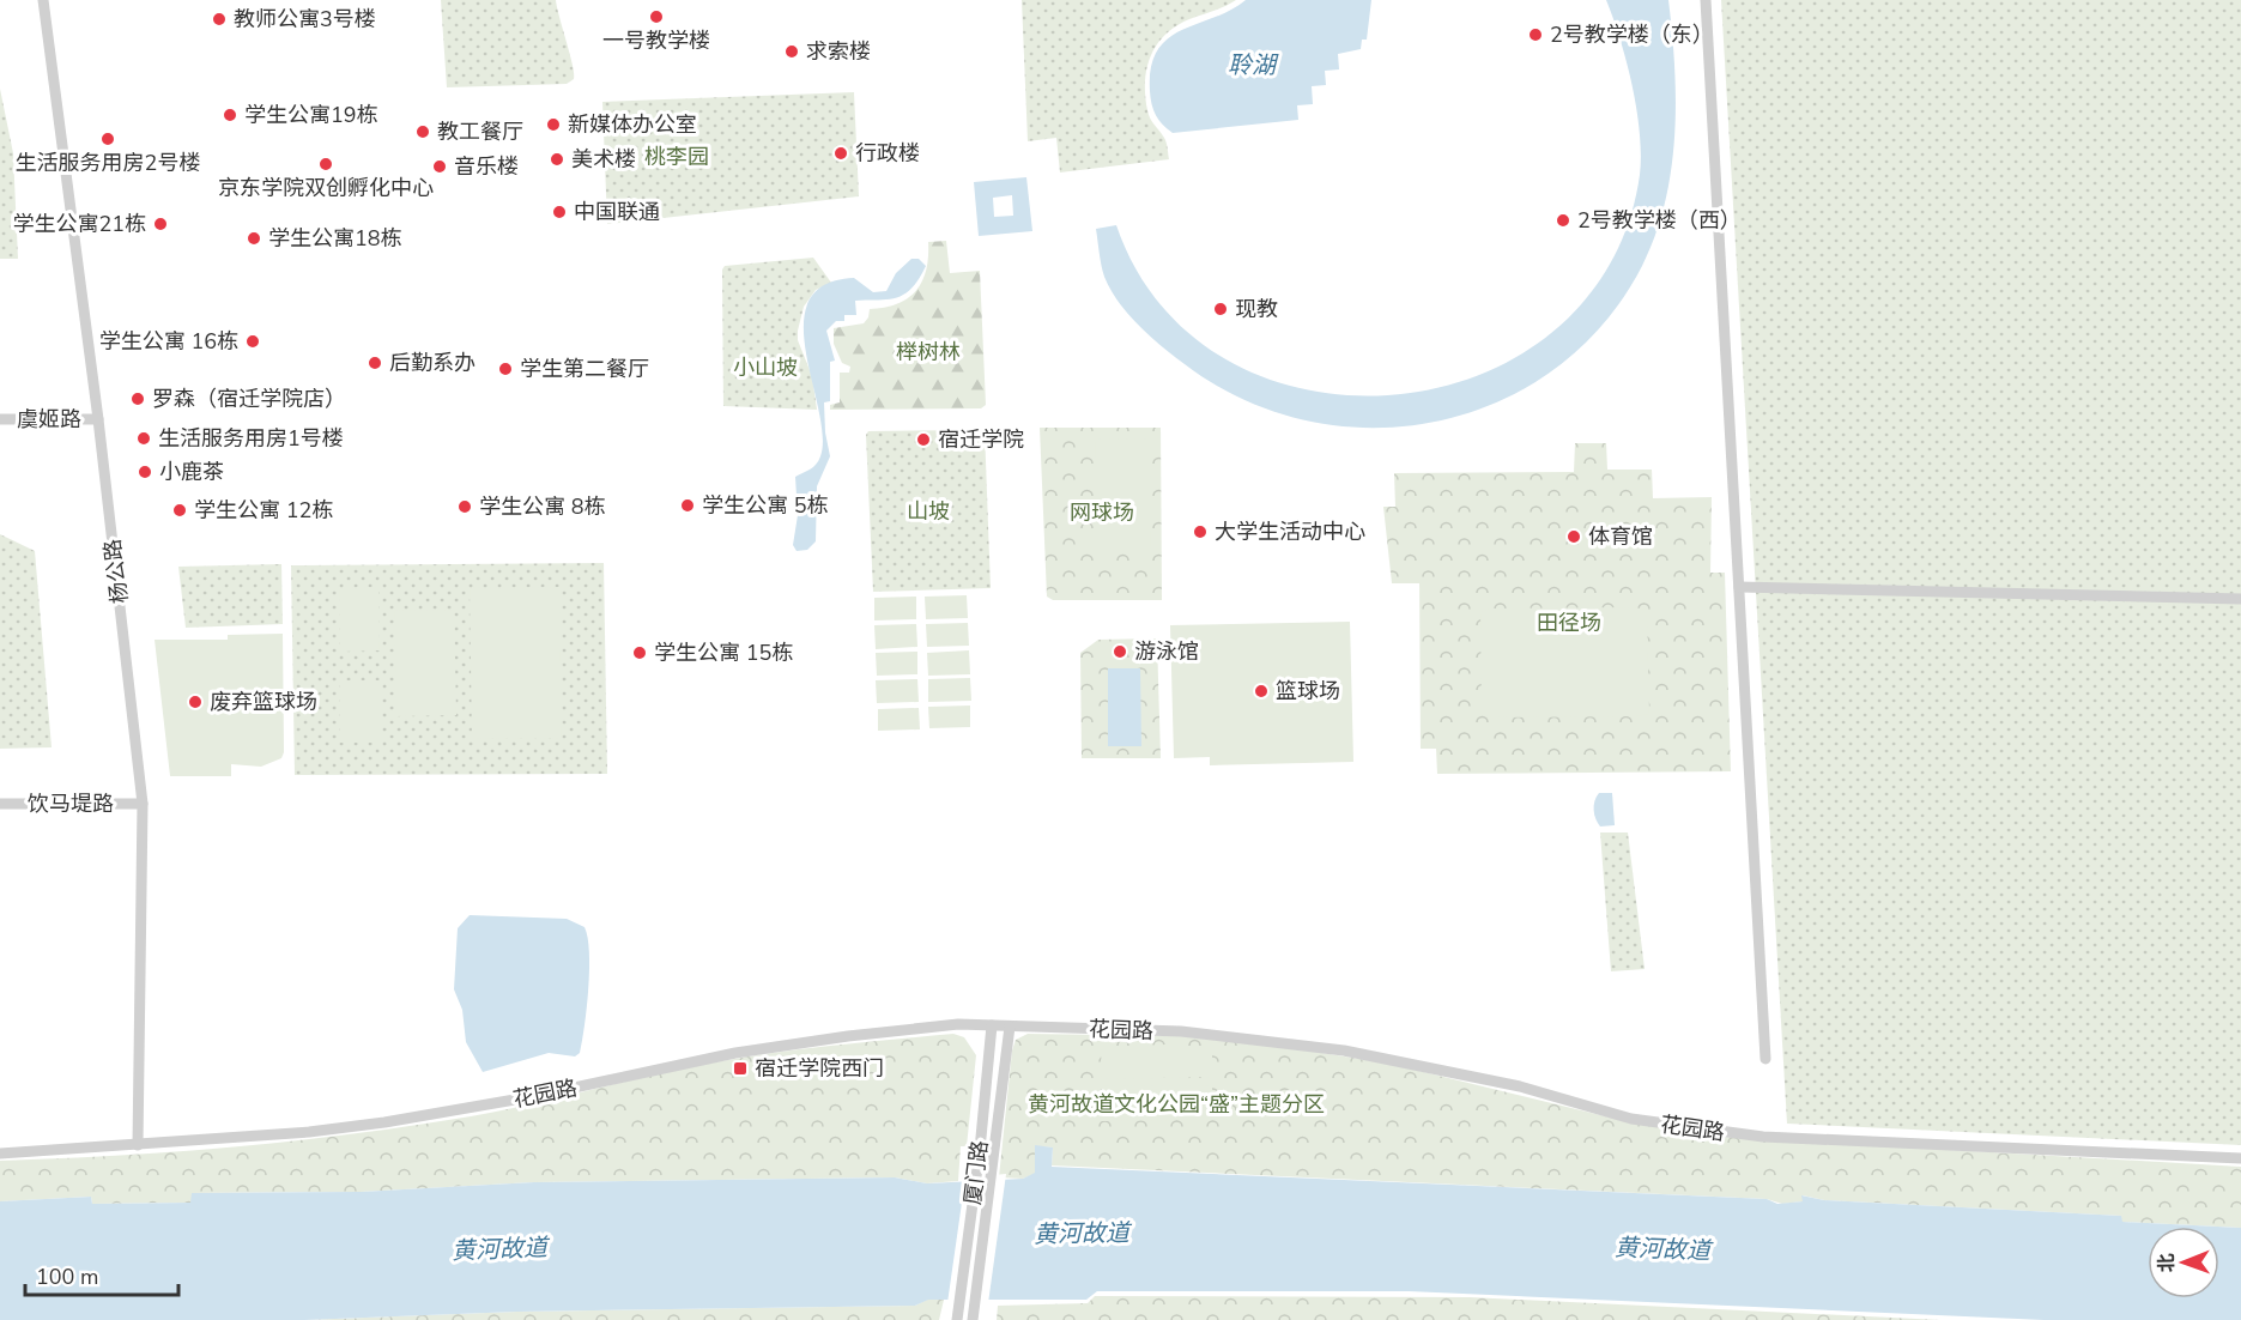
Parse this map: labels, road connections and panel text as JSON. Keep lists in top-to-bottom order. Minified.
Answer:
{"streets":{"street":["虞姬路","杨公路","饮马堤路","花园路","厦门路"]},"crossings":[["虞姬路","杨公路"],["杨公路","饮马堤路"],["杨公路","花园路"],["花园路","厦门路"]],"water":["聆湖","黄河故道"],"parks":["桃李园","榉树林","小山坡","山坡","网球场","田径场","黄河故道文化公园“盛”主题分区"],"places":{"other":["一号教学楼","教师公寓3号楼","2号教学楼（东）","求索楼","学生公寓19栋","新媒体办公室","教工餐厅","生活服务用房2号楼","行政楼","美术楼","京东学院双创孵化中心","音乐楼","中国联通","2号教学楼（西）","学生公寓21栋","学生公寓18栋","现教","学生公寓 16栋","后勤系办","学生第二餐厅","罗森（宿迁学院店）","生活服务用房1号楼","宿迁学院","小鹿茶","学生公寓 5栋","学生公寓 8栋","学生公寓 12栋","大学生活动中心","体育馆","游泳馆","学生公寓 15栋","篮球场","废弃篮球场"],"transit":["宿迁学院西门"]},"scale_bar":"100 m","north":"left"}
